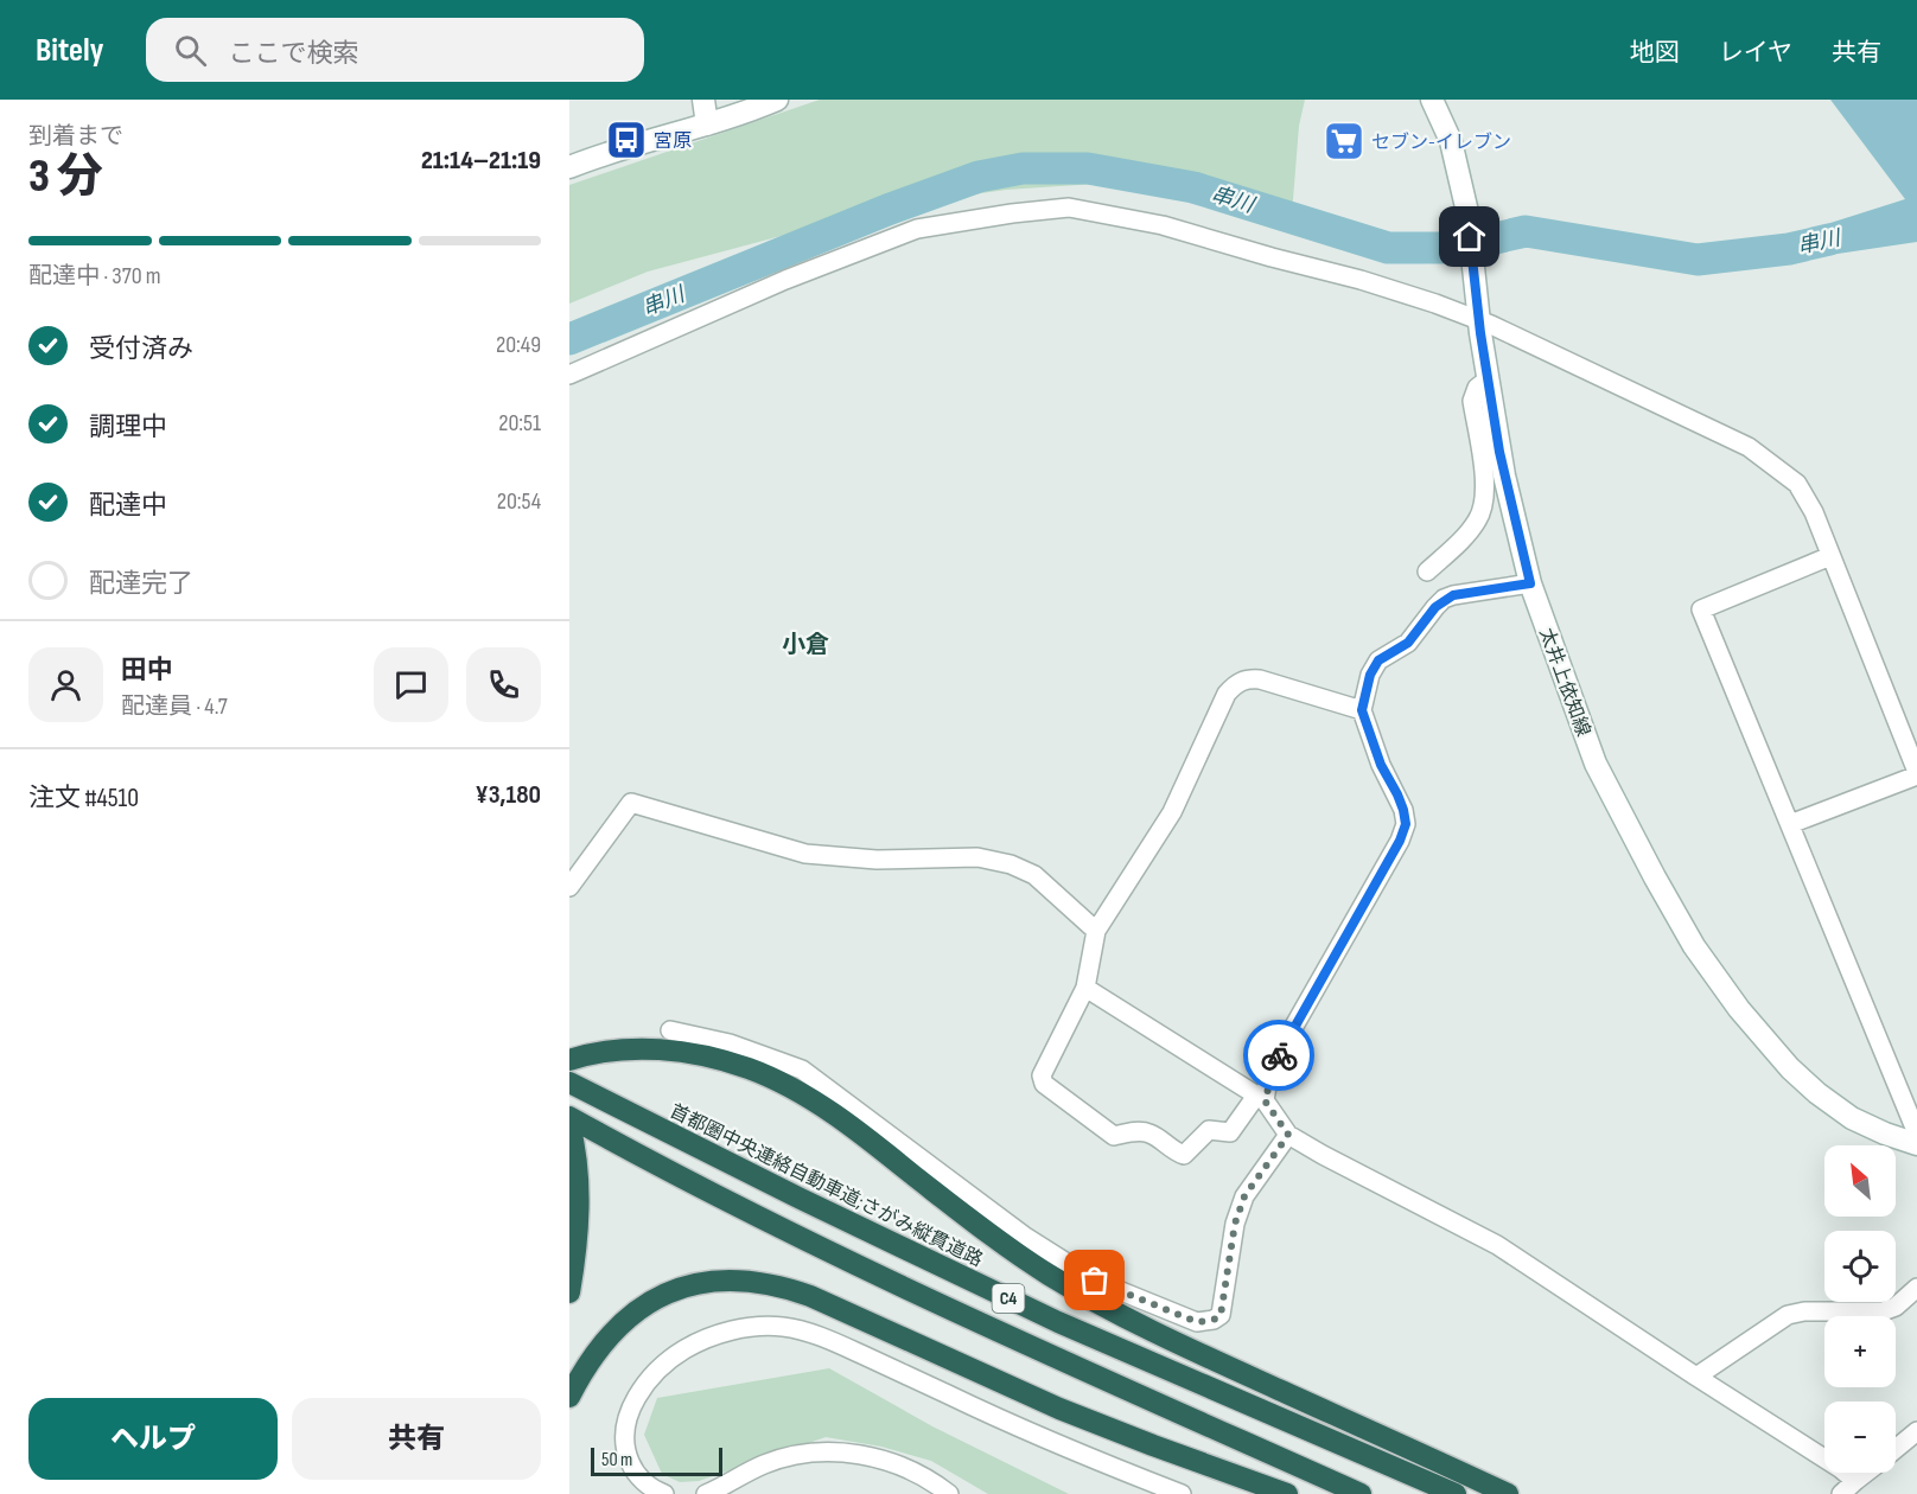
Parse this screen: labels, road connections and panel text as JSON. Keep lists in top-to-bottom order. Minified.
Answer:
{"streets":{"highway":["首都圏中央連絡自動車道;さがみ縦貫道路","C4"],"main road":["太井上依知線"]},"districts":["小倉"],"water":["串川"],"places":{"bus stop":["宮原"],"supermarket":["セブン-イレブン"]},"scale_bar":"50 m","north":"top left","page":{"header":"Bitely","search":"ここで検索","nav":["地図","レイヤ","共有"],"heading":["3 分","到着まで","21:14–21:19"],"panel":["田中","配達員 · 4.7","注文 #4510","¥3,180"],"bar":"配達中 · 370 m","list":[["受付済み","20:49"],["調理中","20:51"],["配達中","20:54"],"配達完了"],"map_buttons":["+","−"],"buttons":["ヘルプ","共有"],"scale":"50 m"}}
